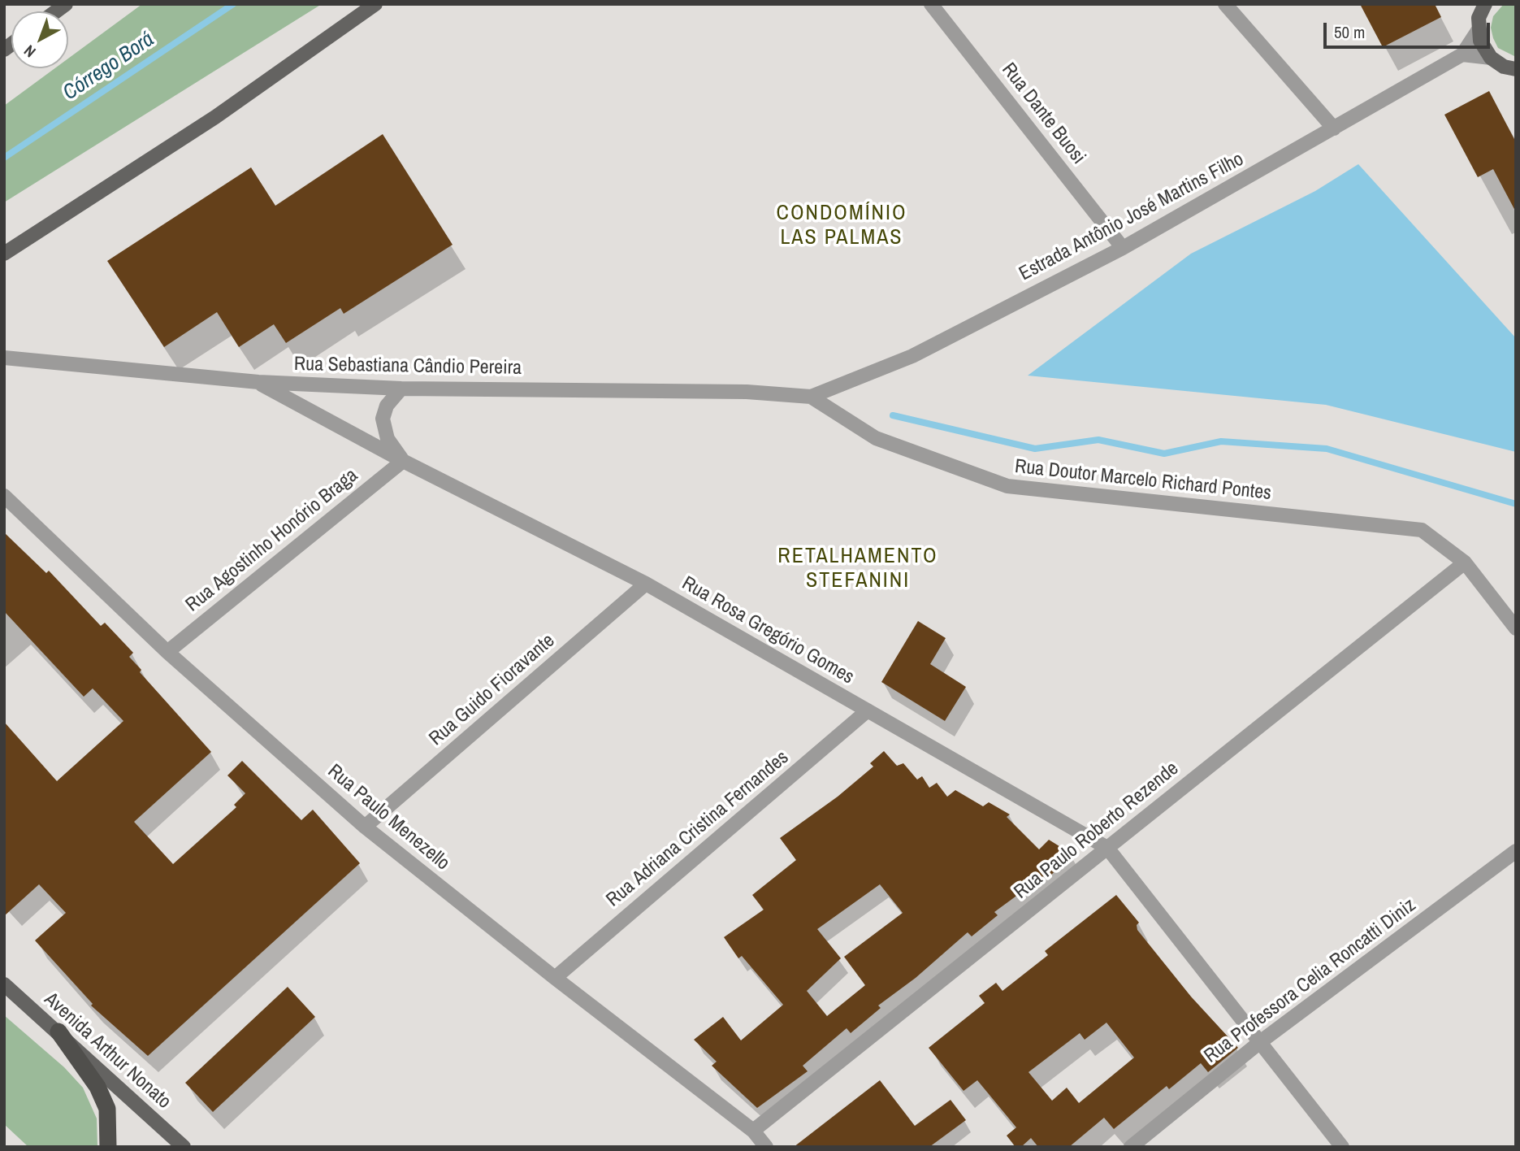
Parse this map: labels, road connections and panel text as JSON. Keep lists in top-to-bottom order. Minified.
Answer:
{"streets":{"main road":["Avenida Arthur Nonato"],"street":["Rua Dante Buosi","Estrada Antônio José Martins Filho","Rua Sebastiana Cândio Pereira","Rua Doutor Marcelo Richard Pontes","Rua Agostinho Honório Braga","Rua Rosa Gregório Gomes","Rua Guido Fioravante","Rua Paulo Menezello","Rua Adriana Cristina Fernandes","Rua Paulo Roberto Rezende","Rua Professora Celia Roncatti Diniz"]},"crossings":[["Rua Dante Buosi","Estrada Antônio José Martins Filho"],["Estrada Antônio José Martins Filho","Rua Sebastiana Cândio Pereira"],["Estrada Antônio José Martins Filho","Rua Doutor Marcelo Richard Pontes"],["Rua Sebastiana Cândio Pereira","Rua Doutor Marcelo Richard Pontes"],["Rua Sebastiana Cândio Pereira","Rua Rosa Gregório Gomes"],["Rua Doutor Marcelo Richard Pontes","Rua Paulo Roberto Rezende"],["Rua Agostinho Honório Braga","Rua Rosa Gregório Gomes"],["Rua Agostinho Honório Braga","Rua Paulo Menezello"],["Rua Rosa Gregório Gomes","Rua Guido Fioravante"],["Rua Rosa Gregório Gomes","Rua Adriana Cristina Fernandes"],["Rua Rosa Gregório Gomes","Rua Paulo Roberto Rezende"],["Rua Guido Fioravante","Rua Paulo Menezello"],["Rua Paulo Menezello","Rua Adriana Cristina Fernandes"],["Rua Paulo Menezello","Rua Paulo Roberto Rezende"]],"districts":["CONDOMÍNIO LAS PALMAS","RETALHAMENTO STEFANINI"],"water":["Córrego Borá"],"scale_bar":"50 m","north":"bottom left"}
